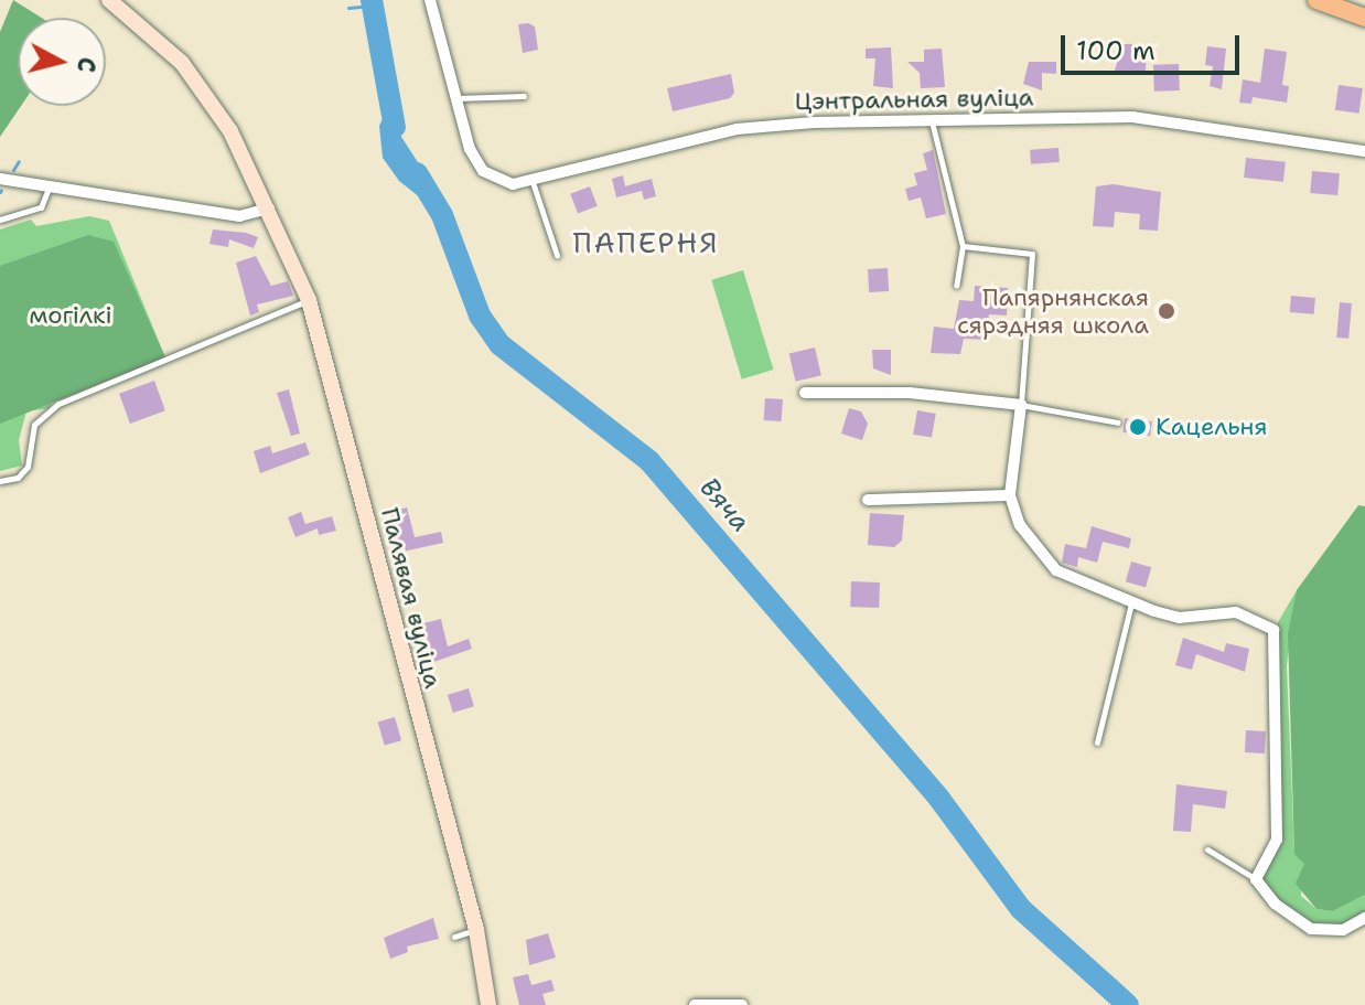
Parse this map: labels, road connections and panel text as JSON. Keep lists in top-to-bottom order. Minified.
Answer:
{"streets":{"main road":["Палявая вуліца"],"street":["Цэнтральная вуліца"]},"districts":["ПАПЕРНЯ"],"water":["Вяча"],"parks":["могілкі"],"places":["Папярнянская сярэдняя школа","Кацельня"],"scale_bar":"100 m","north":"right"}
